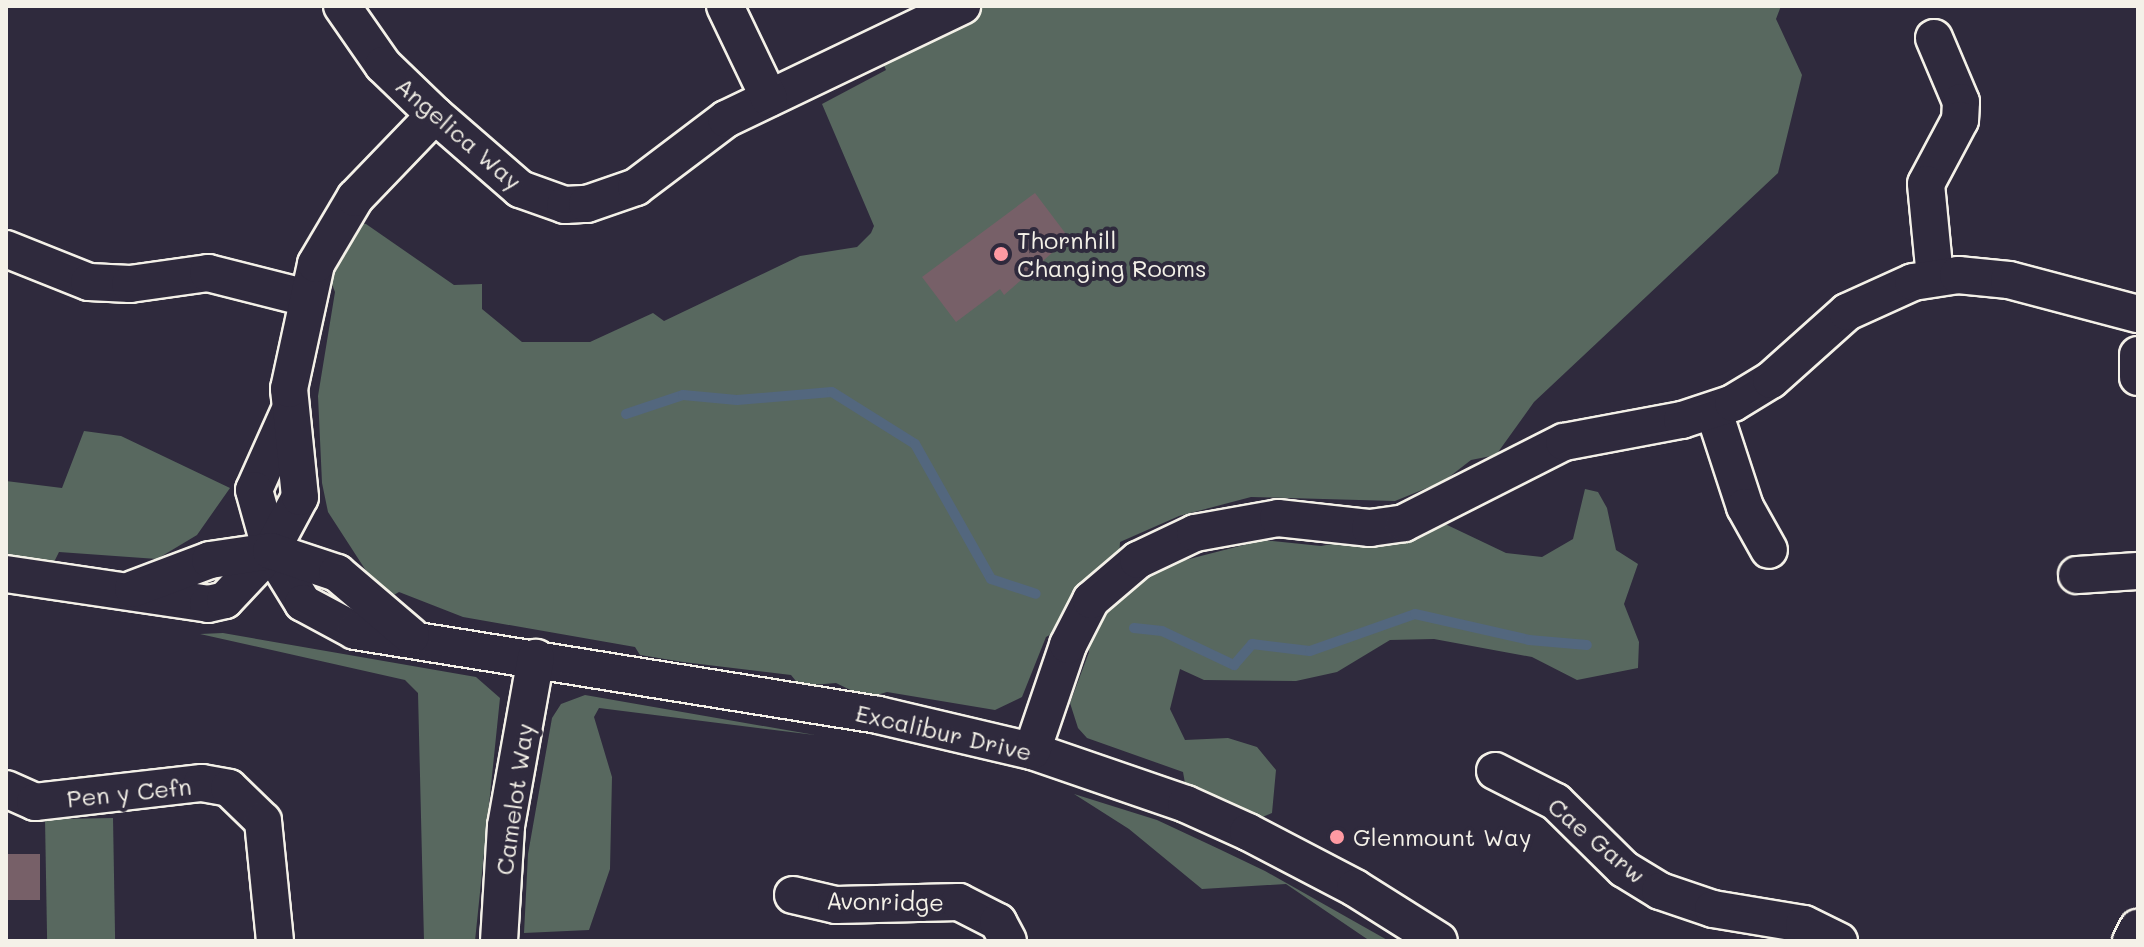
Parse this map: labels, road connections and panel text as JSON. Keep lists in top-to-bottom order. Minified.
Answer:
{"streets":{"street":["Angelica Way","Excalibur Drive","Pen y Cefn","Camelot Way","Cae Garw","Avonridge"]},"crossings":[["Angelica Way","Excalibur Drive"],["Excalibur Drive","Camelot Way"]],"places":["Thornhill Changing Rooms","Glenmount Way"]}
